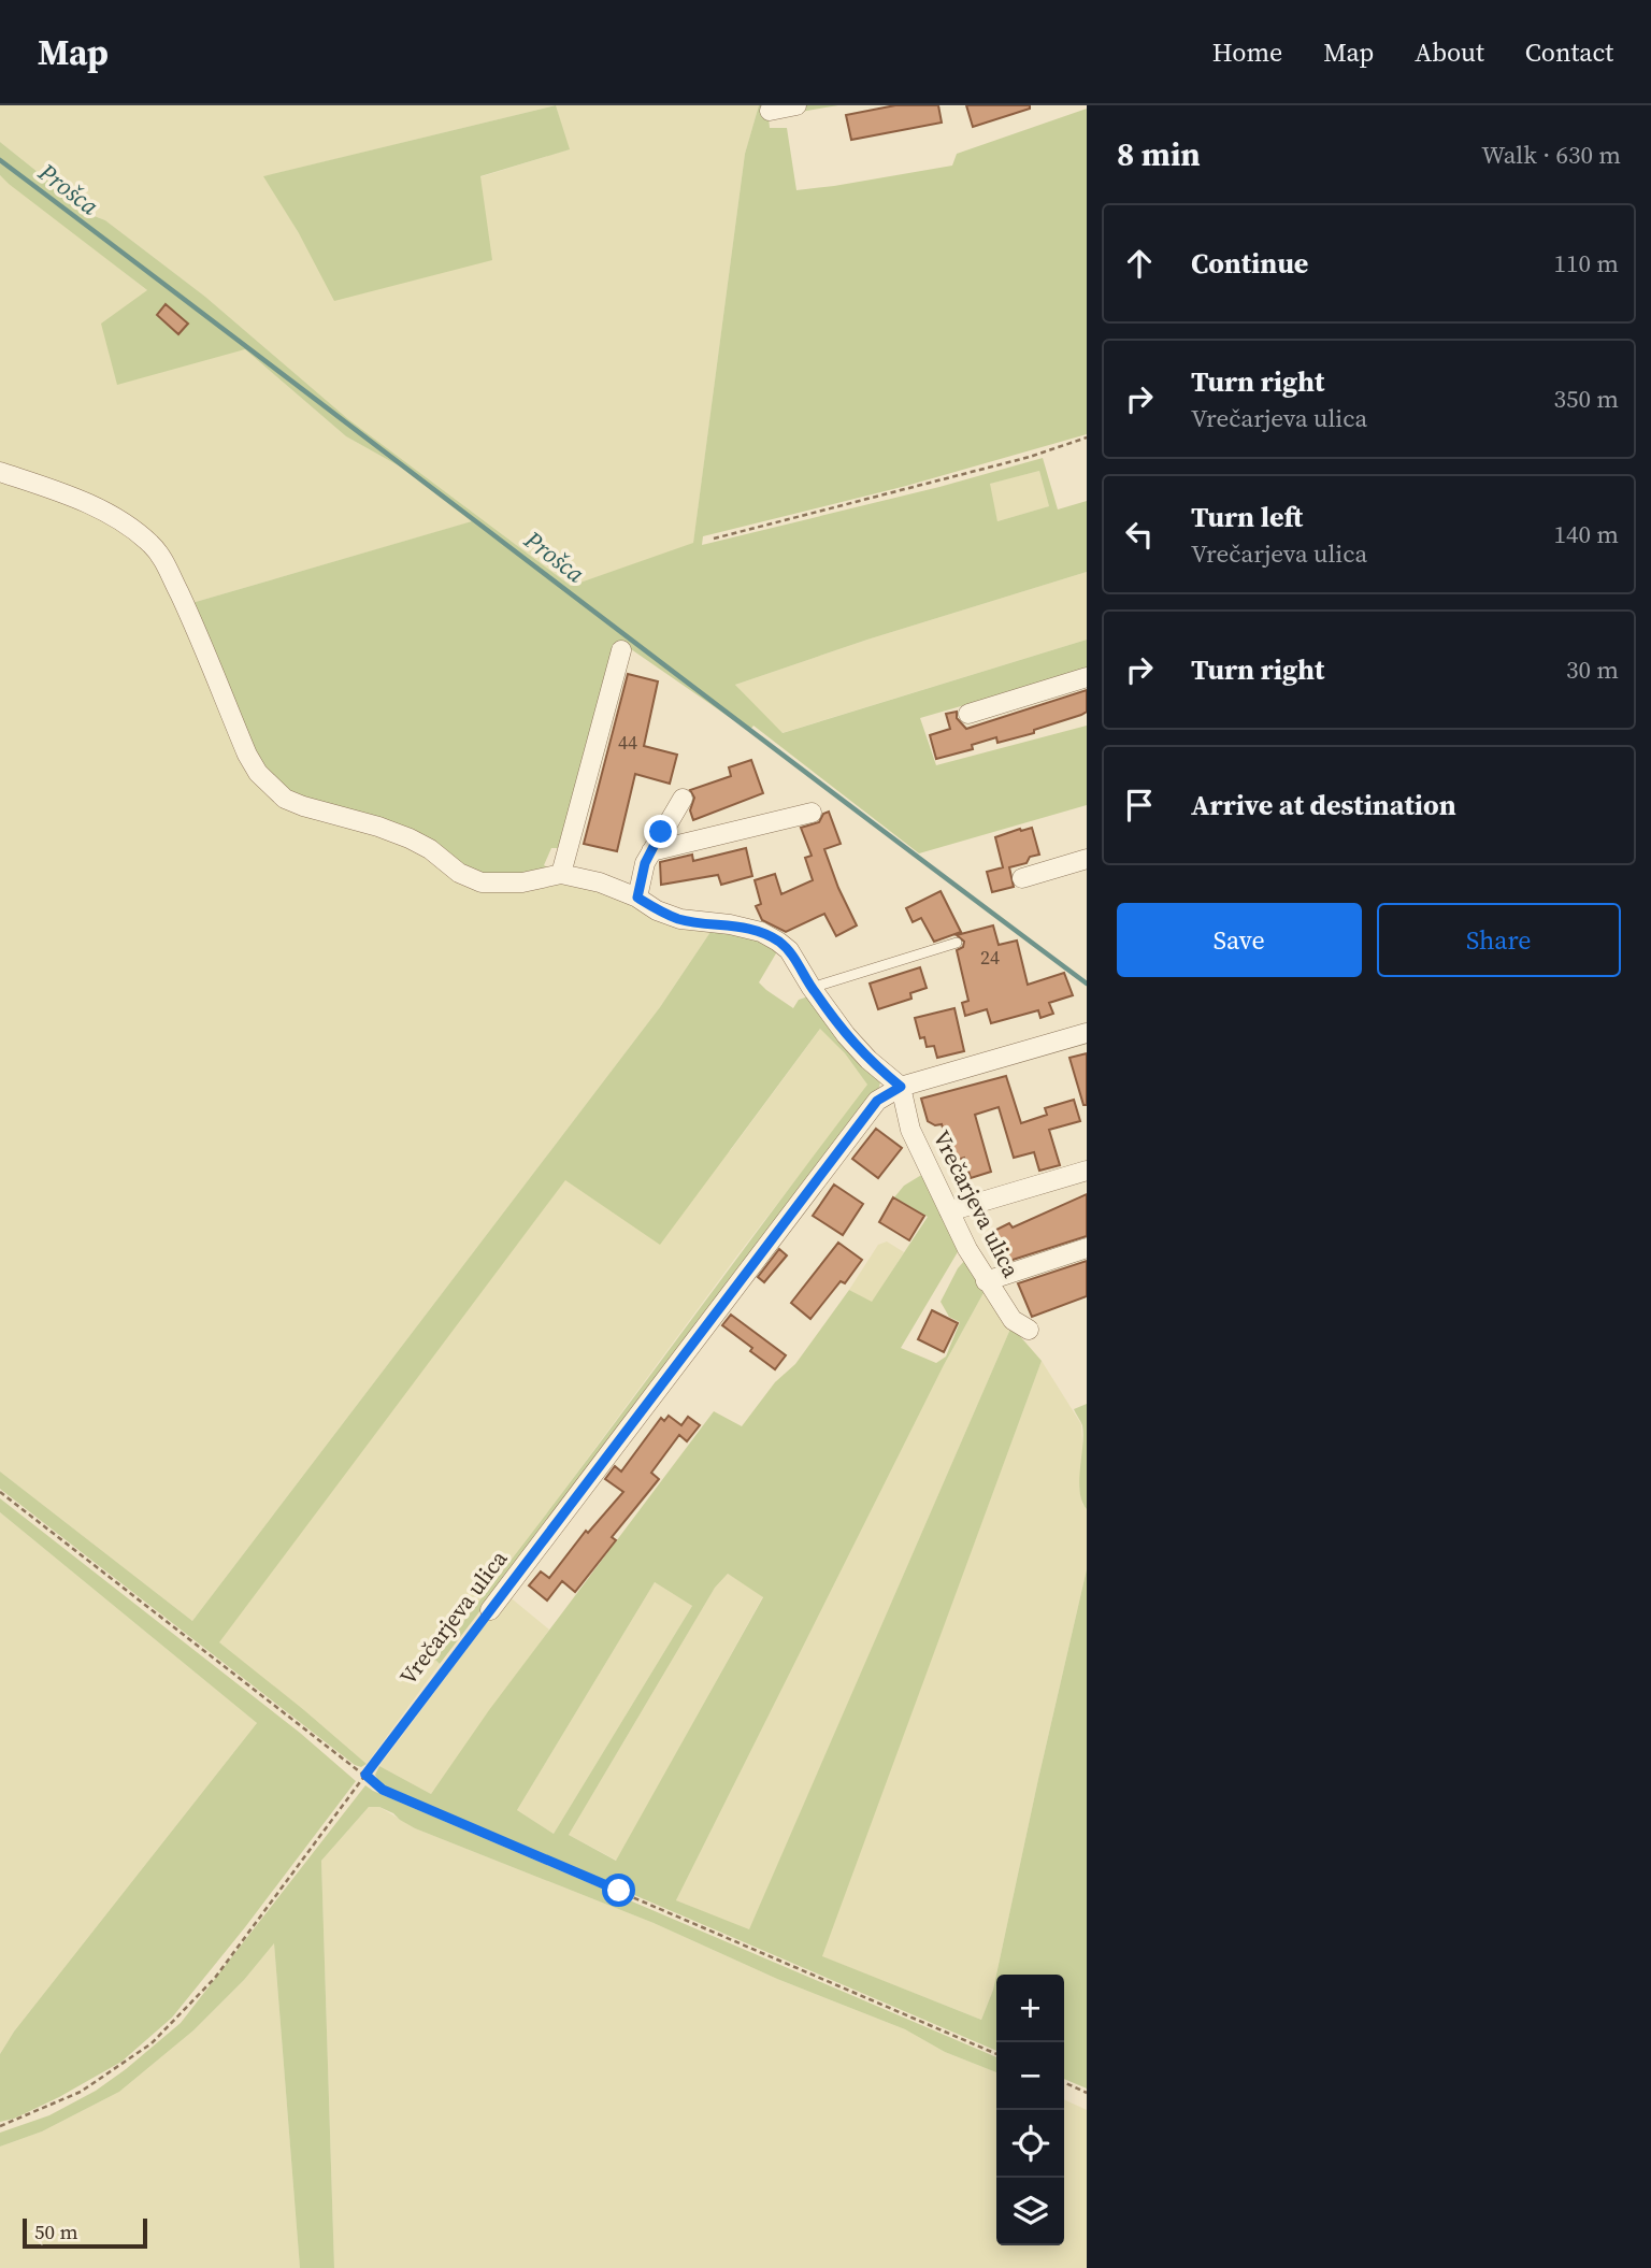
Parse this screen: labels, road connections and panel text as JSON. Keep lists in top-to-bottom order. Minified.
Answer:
{"streets":{"street":["Vrečarjeva ulica"]},"water":["Prošca"],"house_numbers":["44","24"],"scale_bar":"50 m","page":{"header":"Map","nav":["Home","Map","About","Contact"],"heading":["8 min","Walk · 630 m"],"list":[["Continue","110 m"],["Turn right","Vrečarjeva ulica","350 m"],["Turn left","Vrečarjeva ulica","140 m"],["Turn right","30 m"],"Arrive at destination"],"buttons":["Save","Share"],"map_buttons":["+","−"],"scale":"50 m"}}
